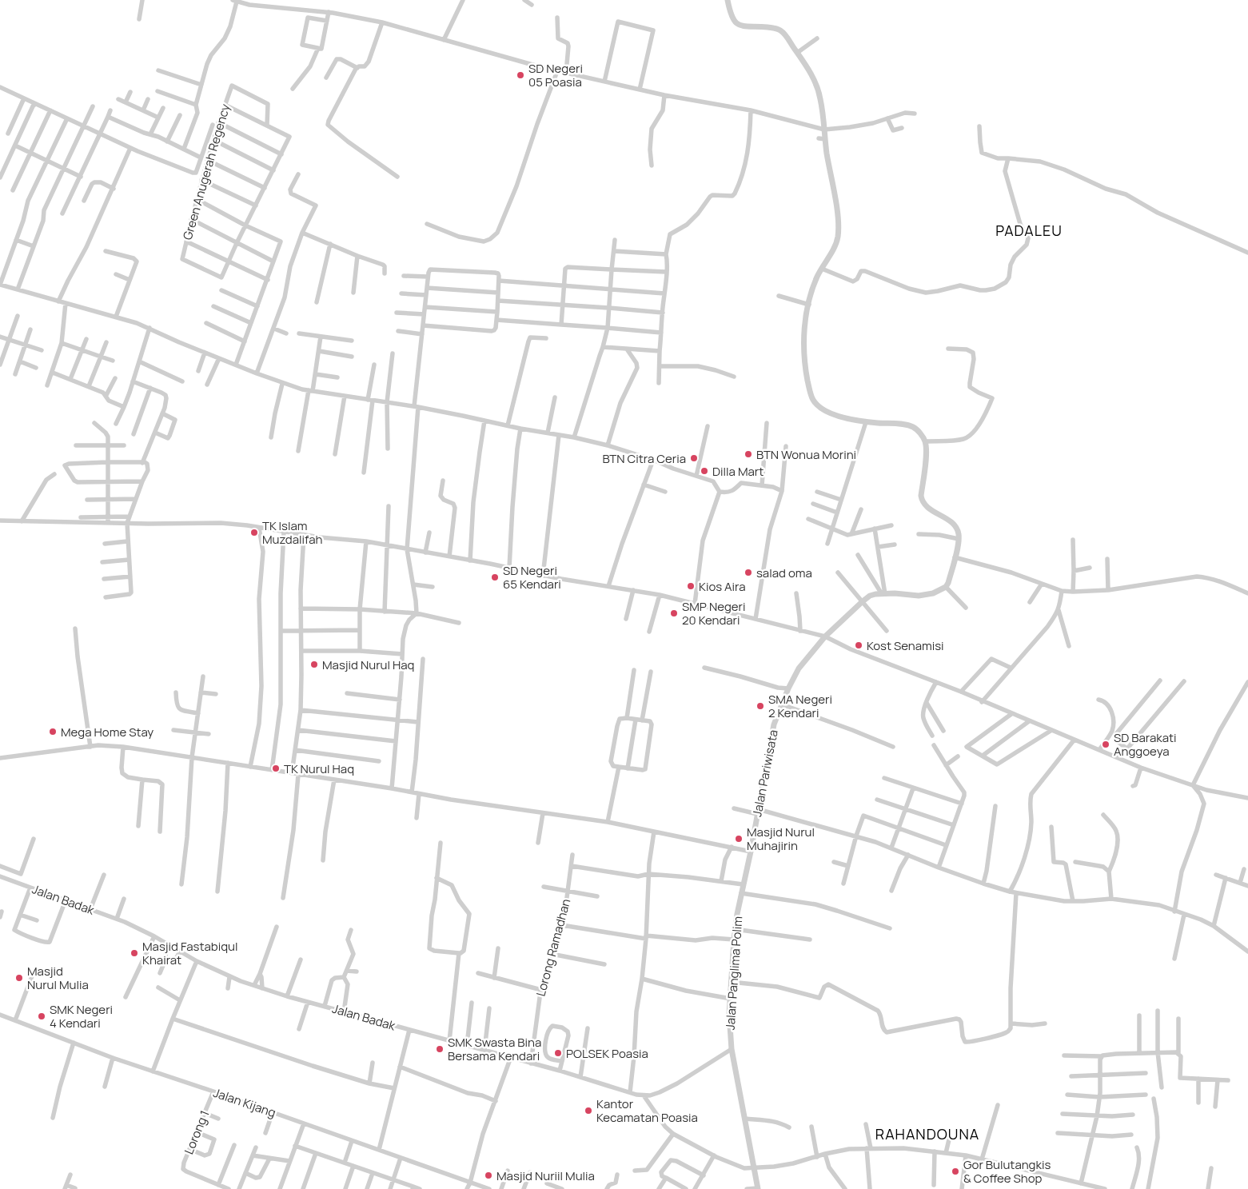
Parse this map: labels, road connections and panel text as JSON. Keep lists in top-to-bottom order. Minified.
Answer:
{"streets":{"street":["Green Anugerah Regency","Jalan Pariwisata","Jalan Badak","Lorong Ramadhan","Jalan Panglima Polim","Jalan Kijang","Lorong 1"]},"crossings":[["Jalan Pariwisata","Jalan Panglima Polim"],["Jalan Badak","Lorong Ramadhan"],["Jalan Badak","Jalan Panglima Polim"],["Jalan Kijang","Lorong 1"]],"districts":["PADALEU","RAHANDOUNA"],"places":["SD Negeri 05 Poasia","BTN Wonua Morini","BTN Citra Ceria","Dilla Mart","TK Islam Muzdalifah","salad oma","SD Negeri 65 Kendari","Kios Aira","SMP Negeri 20 Kendari","Kost Senamisi","Masjid Nurul Haq","SMA Negeri 2 Kendari","Mega Home Stay","SD Barakati Anggoeya","TK Nurul Haq","Masjid Nurul Muhajirin","Masjid Fastabiqul Khairat","Masjid Nurul Mulia","SMK Negeri 4 Kendari","SMK Swasta Bina Bersama Kendari","POLSEK Poasia","Kantor Kecamatan Poasia","Gor Bulutangkis & Coffee Shop","Masjid Nuriil Mulia"]}
